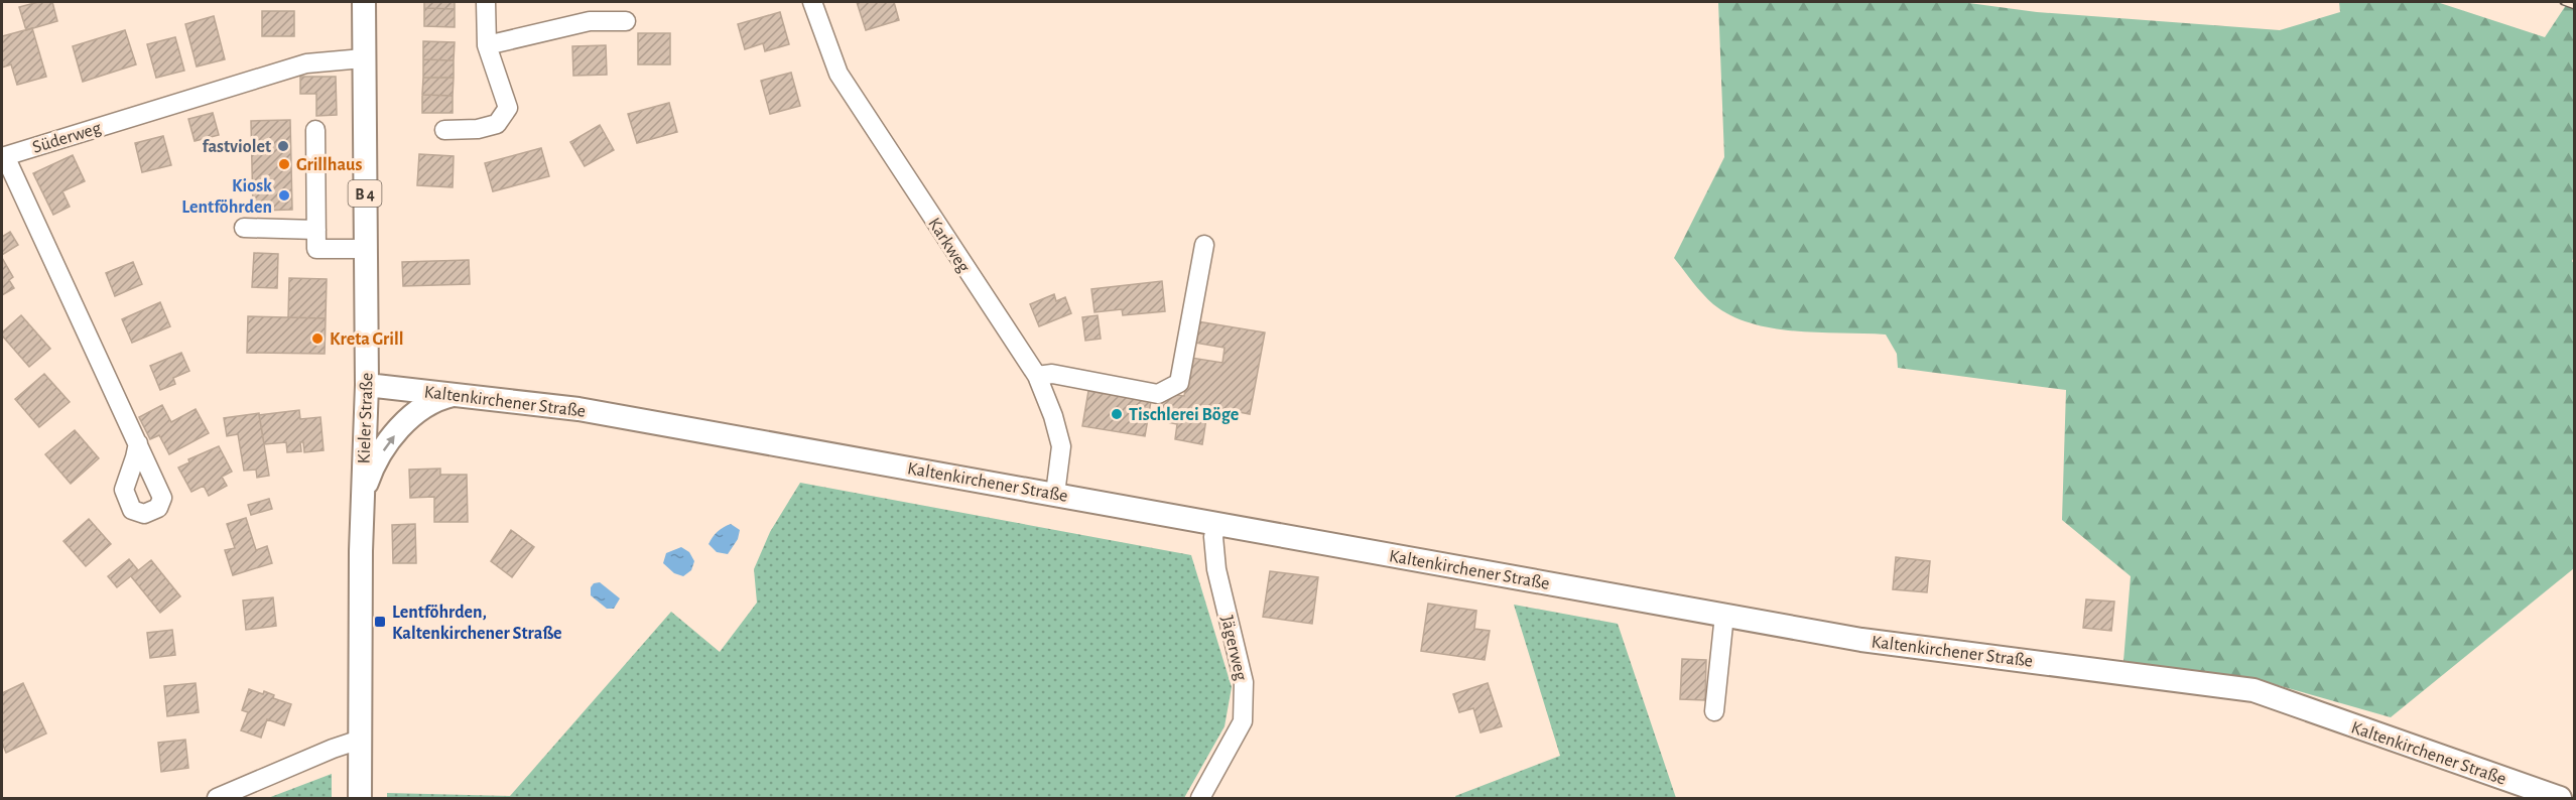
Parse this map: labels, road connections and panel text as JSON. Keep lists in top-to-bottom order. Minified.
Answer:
{"streets":{"main road":["B 4","Kaltenkirchener Straße","Kieler Straße"],"street":["Süderweg","Karkweg","Jägerweg"]},"crossings":[["Süderweg","Kieler Straße"],["Karkweg","Kaltenkirchener Straße"],["Kaltenkirchener Straße","Kieler Straße"],["Kaltenkirchener Straße","Jägerweg"]],"places":{"other":["fastviolet","Grillhaus","Kiosk Lentföhrden","Kreta Grill","Tischlerei Böge"],"transit":["Lentföhrden, Kaltenkirchener Straße"]}}
